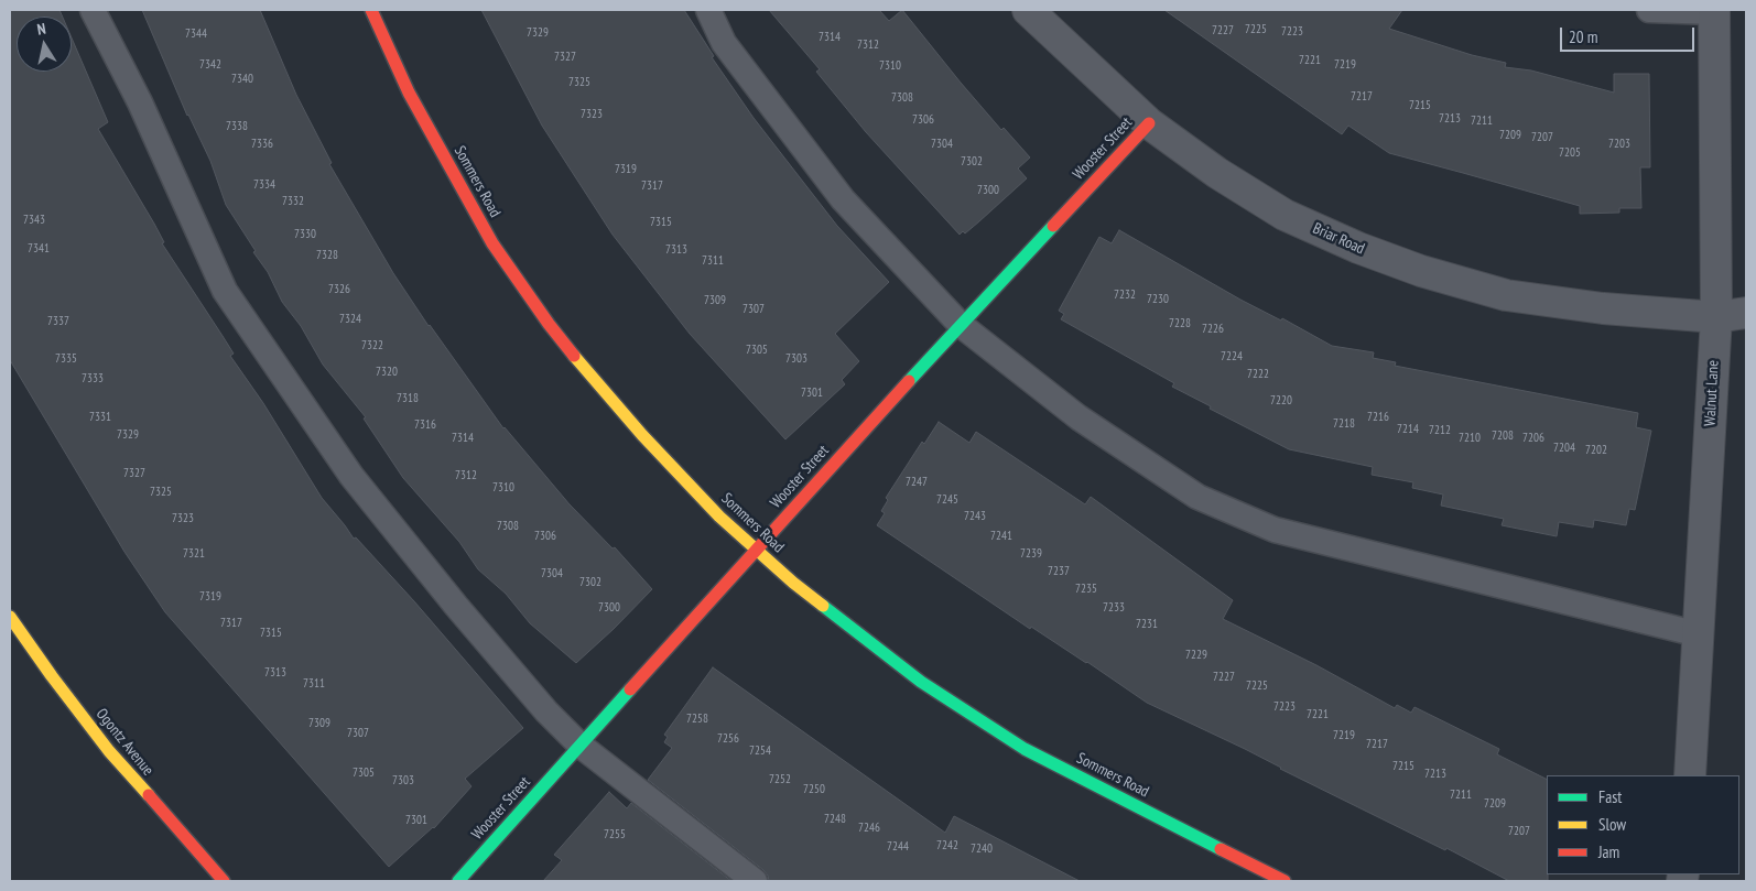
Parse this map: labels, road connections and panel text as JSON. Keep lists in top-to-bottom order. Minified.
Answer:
{"streets":{"street":["Wooster Street","Sommers Road","Briar Road","Walnut Lane","Ogontz Avenue"]},"crossings":[["Wooster Street","Sommers Road"],["Wooster Street","Briar Road"],["Briar Road","Walnut Lane"]],"house_numbers":["7225","7227","7223","7329","7344","7314","7312","7327","7221","7342","7219","7310","7340","7325","7217","7308","7215","7323","7213","7306","7211","7338","7209","7207","7336","7304","7203","7205","7302","7319","7334","7317","7300","7332","7343","7315","7330","7341","7313","7328","7311","7326","7232","7230","7309","7307","7324","7337","7228","7226","7322","7305","7224","7335","7303","7320","7222","7333","7301","7318","7220","7331","7216","7218","7316","7214","7212","7329","7208","7314","7210","7206","7204","7202","7327","7312","7247","7310","7325","7245","7243","7323","7308","7306","7241","7321","7239","7237","7304","7302","7235","7319","7300","7233","7317","7231","7315","7229","7313","7227","7311","7225","7223","7221","7258","7309","7307","7219","7256","7217","7254","7215","7305","7213","7252","7303","7250","7211","7209","7248","7301","7246","7207","7255","7242","7244","7240"],"legend":["Fast","Slow","Jam"],"scale_bar":"20 m","north":"top"}
